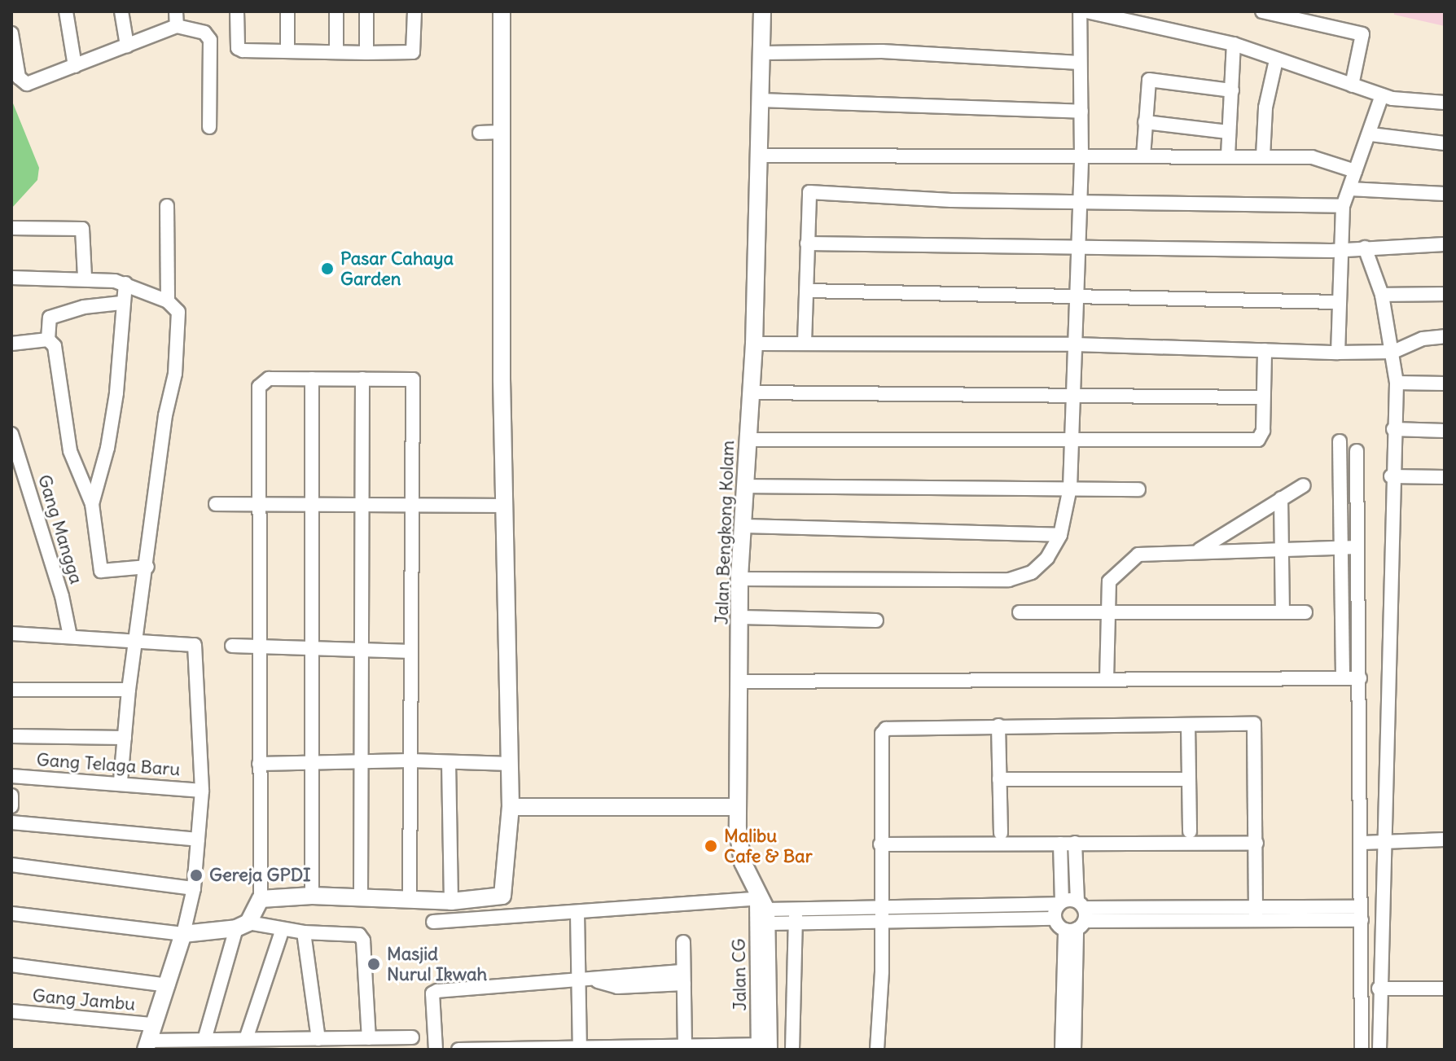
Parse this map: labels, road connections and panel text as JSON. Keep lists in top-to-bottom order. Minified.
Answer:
{"streets":{"street":["Gang Mangga","Jalan Bengkong Kolam","Gang Telaga Baru","Jalan CG","Gang Jambu"]},"crossings":[["Jalan Bengkong Kolam","Jalan CG"]],"places":["Pasar Cahaya Garden","Malibu Cafe & Bar","Gereja GPDI","Masjid Nurul Ikwah"]}
